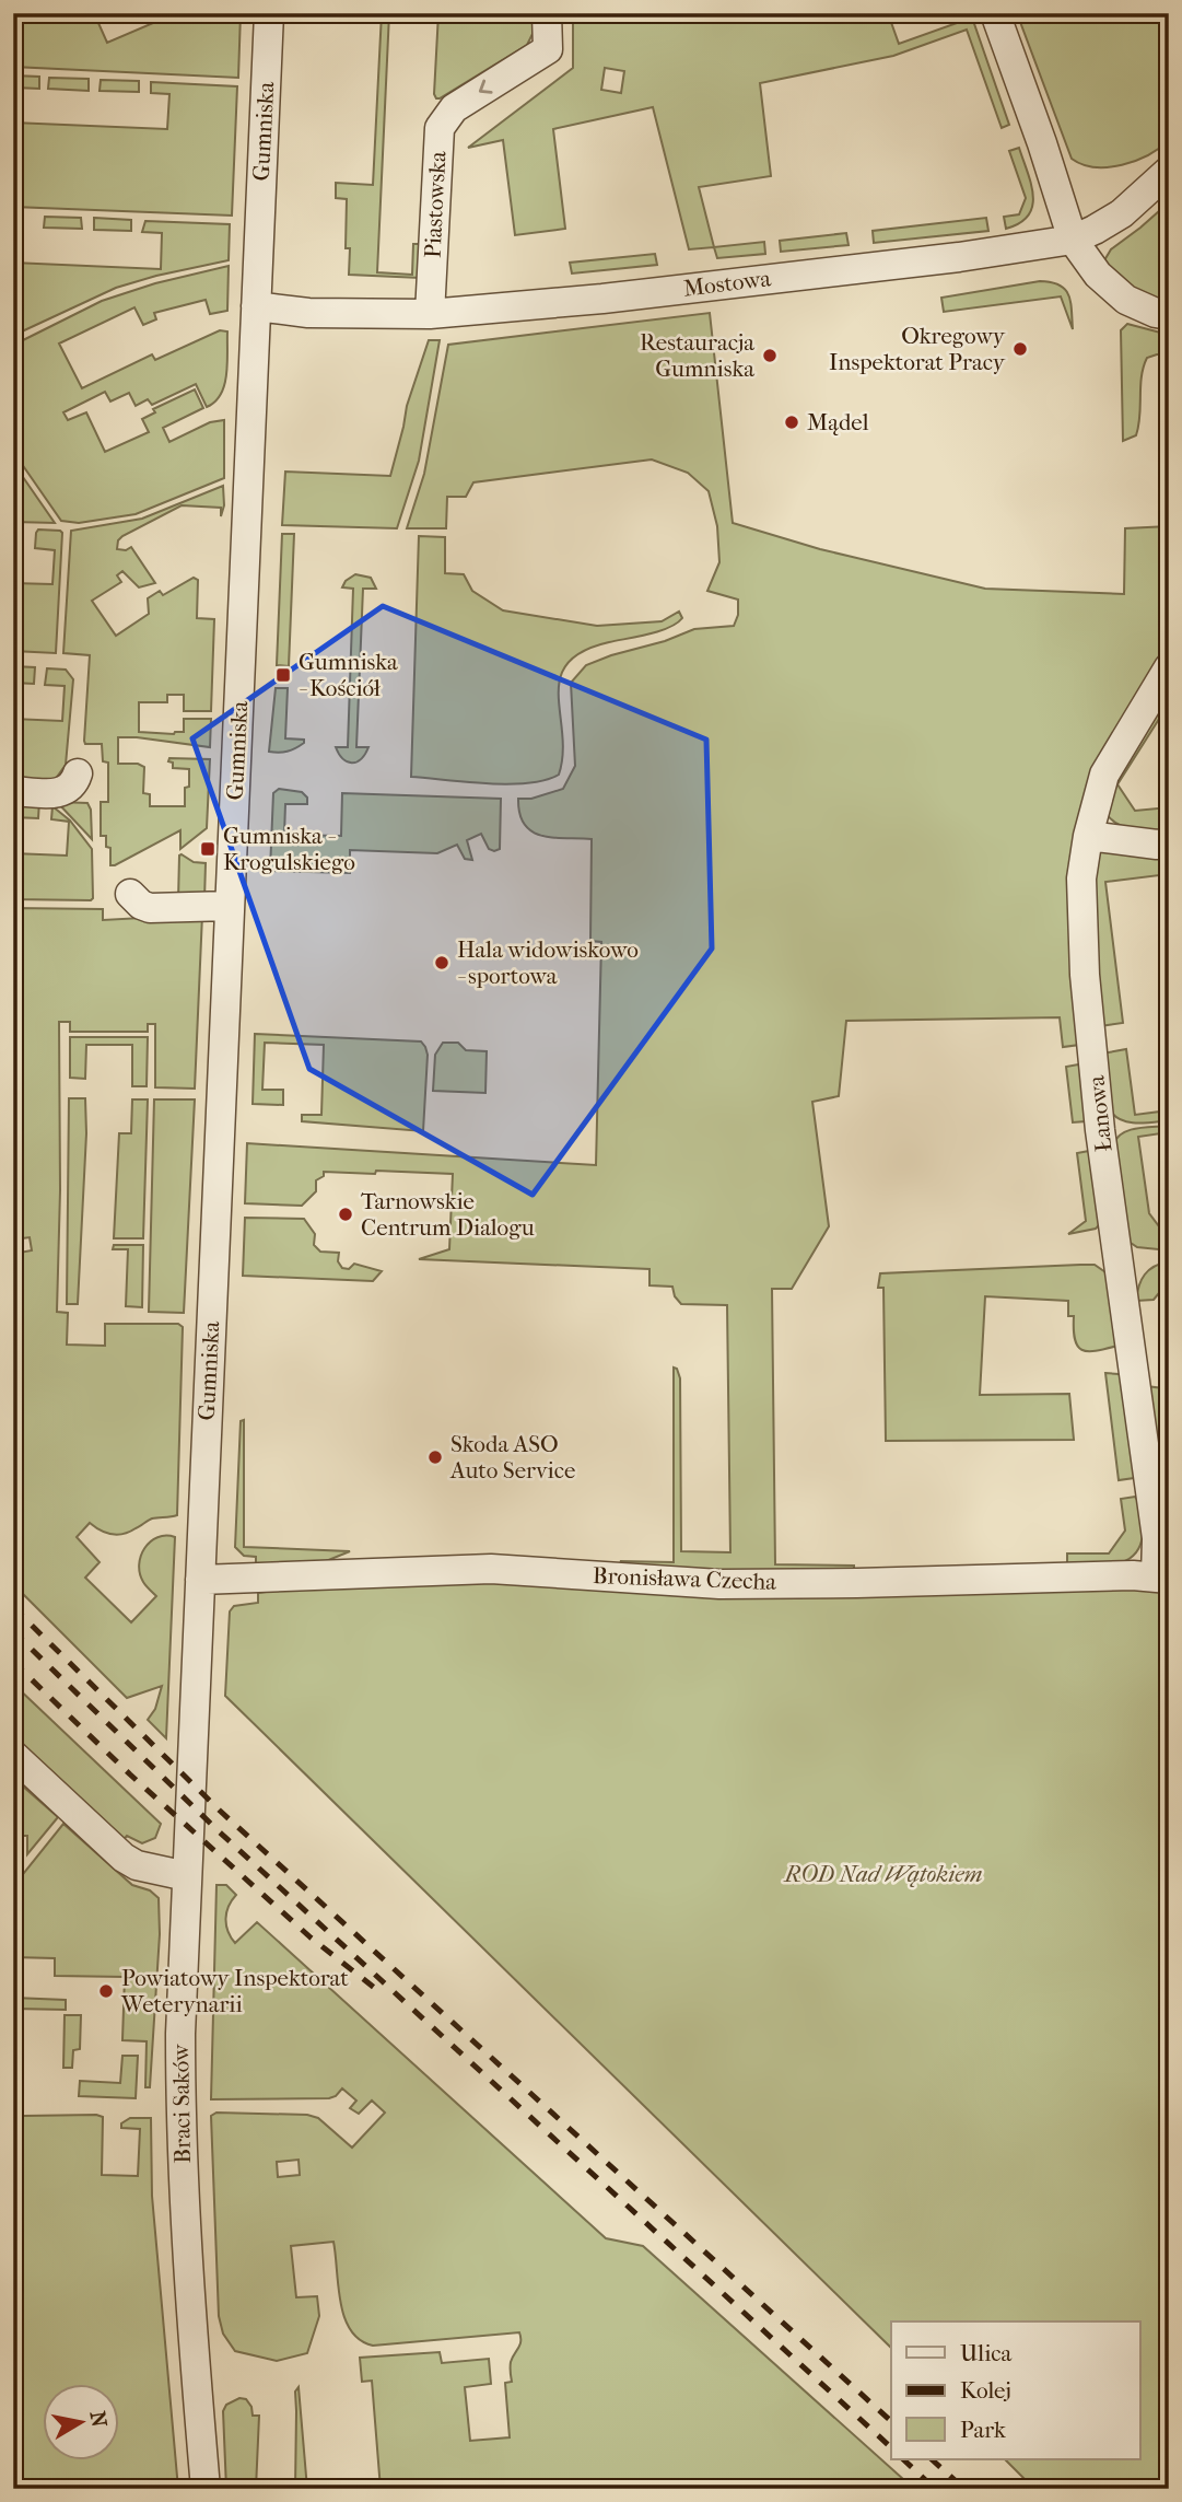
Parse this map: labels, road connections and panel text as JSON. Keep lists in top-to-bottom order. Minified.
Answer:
{"streets":{"street":["Gumniska","Piastowska","Mostowa","Łanowa","Bronisława Czecha","Braci Saków"]},"crossings":[["Gumniska","Mostowa"],["Gumniska","Bronisława Czecha"],["Gumniska","Braci Saków"],["Piastowska","Mostowa"],["Łanowa","Bronisława Czecha"],["Bronisława Czecha","Braci Saków"]],"one_way":["Piastowska"],"parks":["ROD Nad Wątokiem"],"places":{"other":["Okregowy Inspektorat Pracy","Restauracja Gumniska","Mądel","Hala widowiskowo - sportowa","Tarnowskie Centrum Dialogu","Skoda ASO Auto Service","Powiatowy Inspektorat Weterynarii"],"transit":["Gumniska - Kościół","Gumniska - Krogulskiego"]},"legend":["Ulica","Kolej","Park"],"north":"right"}
